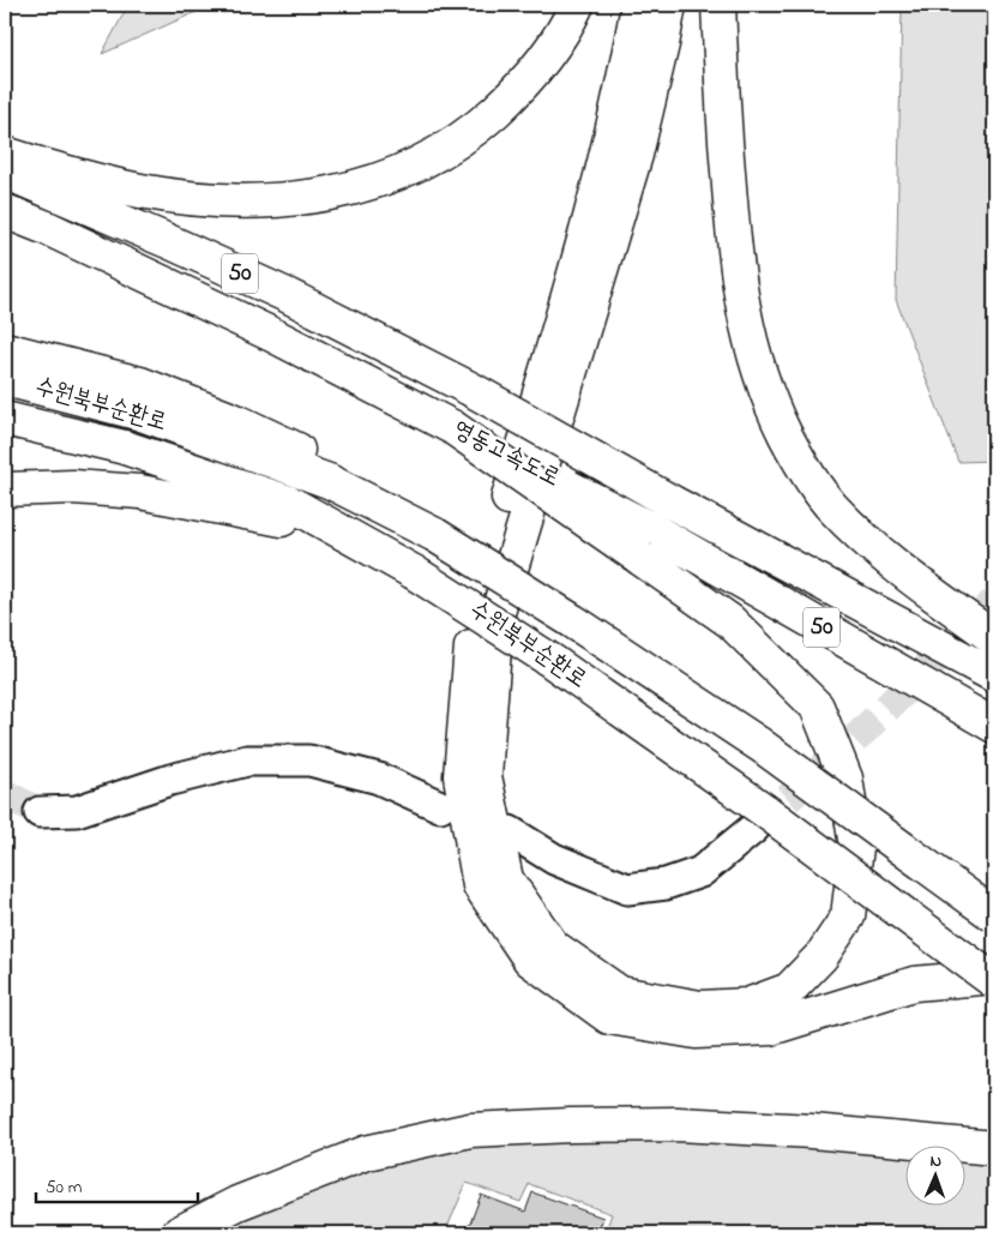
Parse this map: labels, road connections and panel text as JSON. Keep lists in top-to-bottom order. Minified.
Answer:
{"streets":{"highway":["50","수원북부순환로","영동고속도로"]},"scale_bar":"50 m","north":"top"}
